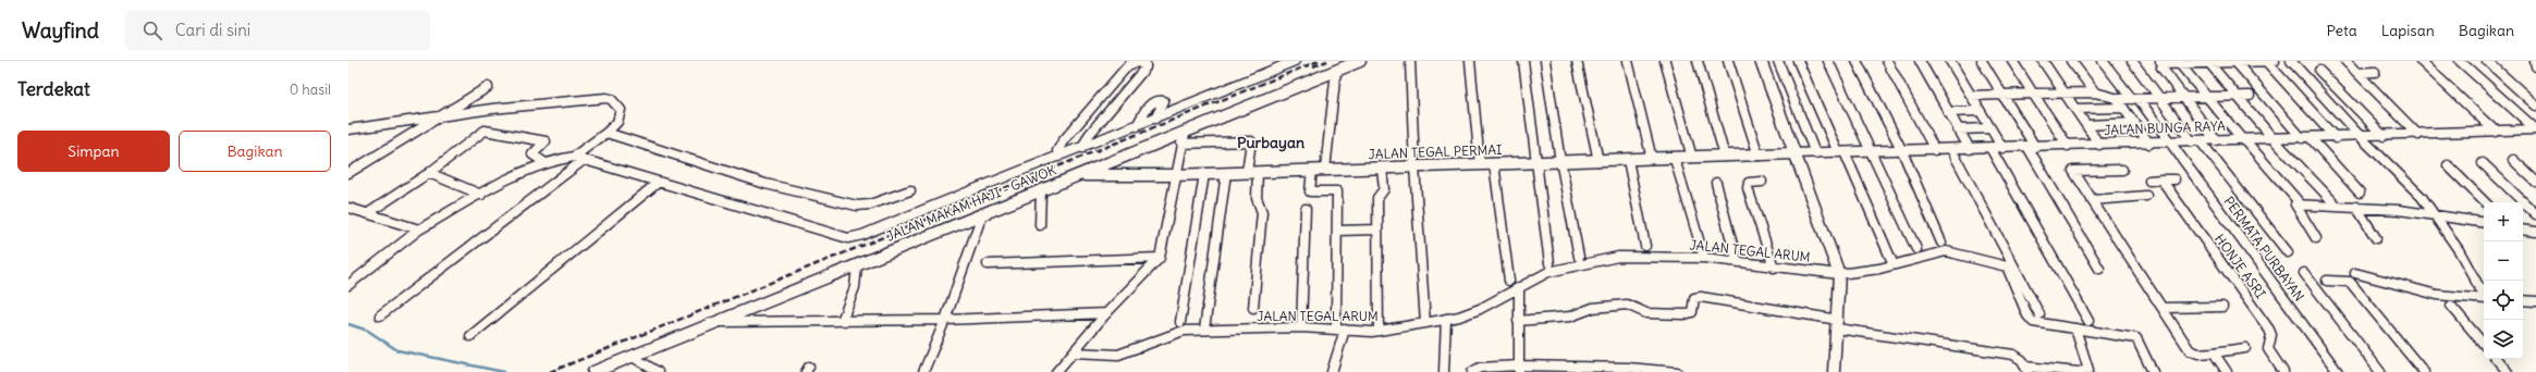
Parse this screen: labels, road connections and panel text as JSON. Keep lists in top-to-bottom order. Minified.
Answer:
{"streets":{"main road":["JALAN BUNGA RAYA"],"street":["JALAN TEGAL PERMAI","JALAN MAKAM HAJI - GAWOK","PERMATA PURBAYAN","JALAN TEGAL ARUM","HONJE ASRI"]},"crossings":[["JALAN BUNGA RAYA","JALAN TEGAL PERMAI"],["JALAN BUNGA RAYA","PERMATA PURBAYAN"],["JALAN TEGAL PERMAI","JALAN MAKAM HAJI - GAWOK"]],"districts":["Purbayan"],"page":{"header":"Wayfind","search":"Cari di sini","nav":["Peta","Lapisan","Bagikan"],"heading":["Terdekat","0 hasil"],"buttons":["Simpan","Bagikan"],"map_buttons":["+","−"]}}
